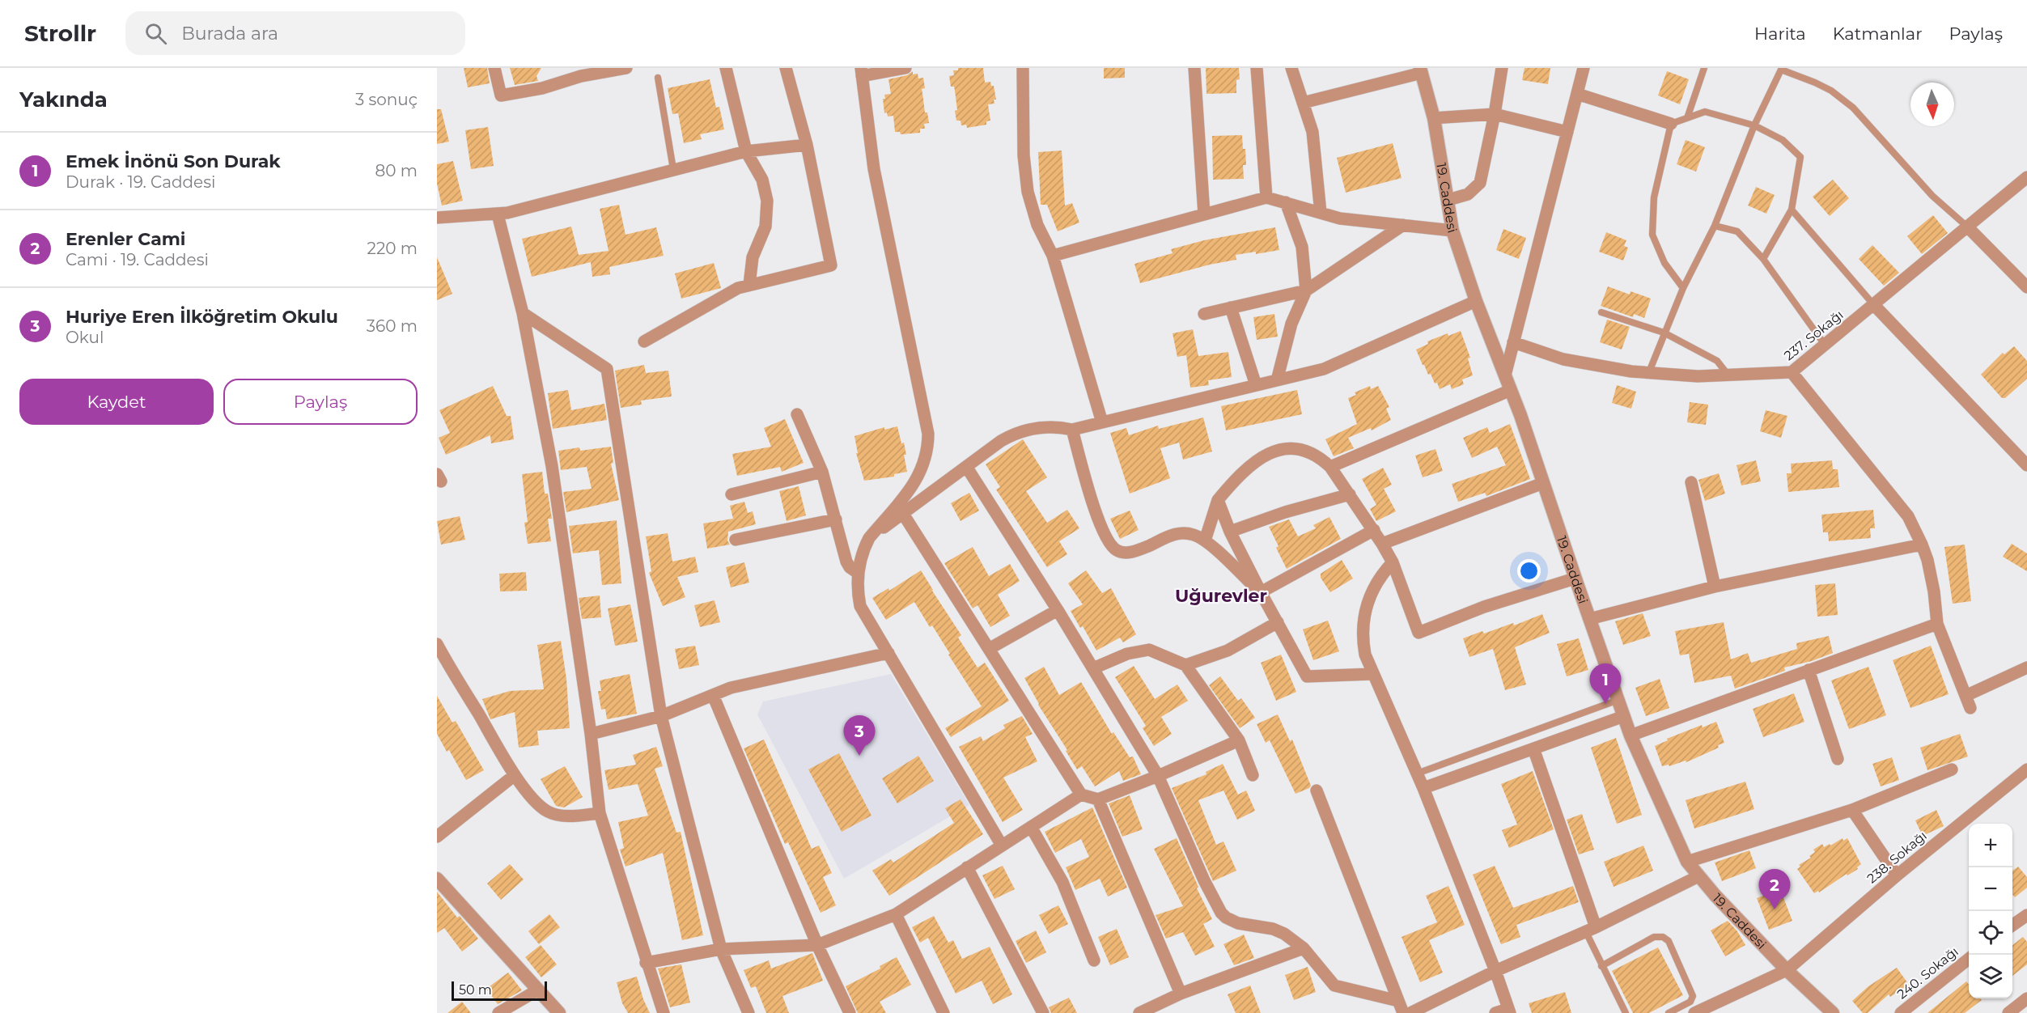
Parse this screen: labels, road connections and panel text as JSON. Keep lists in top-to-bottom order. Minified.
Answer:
{"streets":{"street":["19. Caddesi","237. Sokağı","238. Sokağı","240. Sokağı"]},"crossings":[["19. Caddesi","238. Sokağı"]],"districts":["Uğurevler"],"scale_bar":"50 m","north":"bottom","page":{"header":"Strollr","search":"Burada ara","nav":["Harita","Katmanlar","Paylaş"],"heading":["Yakında","3 sonuç"],"list":[{"mark":"1","name":"Emek İnönü Son Durak","note":"Durak · 19. Caddesi","value":"80 m"},{"mark":"2","name":"Erenler Cami","note":"Cami · 19. Caddesi","value":"220 m"},{"mark":"3","name":"Huriye Eren İlköğretim Okulu","note":"Okul","value":"360 m"}],"buttons":["Kaydet","Paylaş"],"pins":["1","3","2"],"map_buttons":["+","−"],"scale":"50 m"}}
